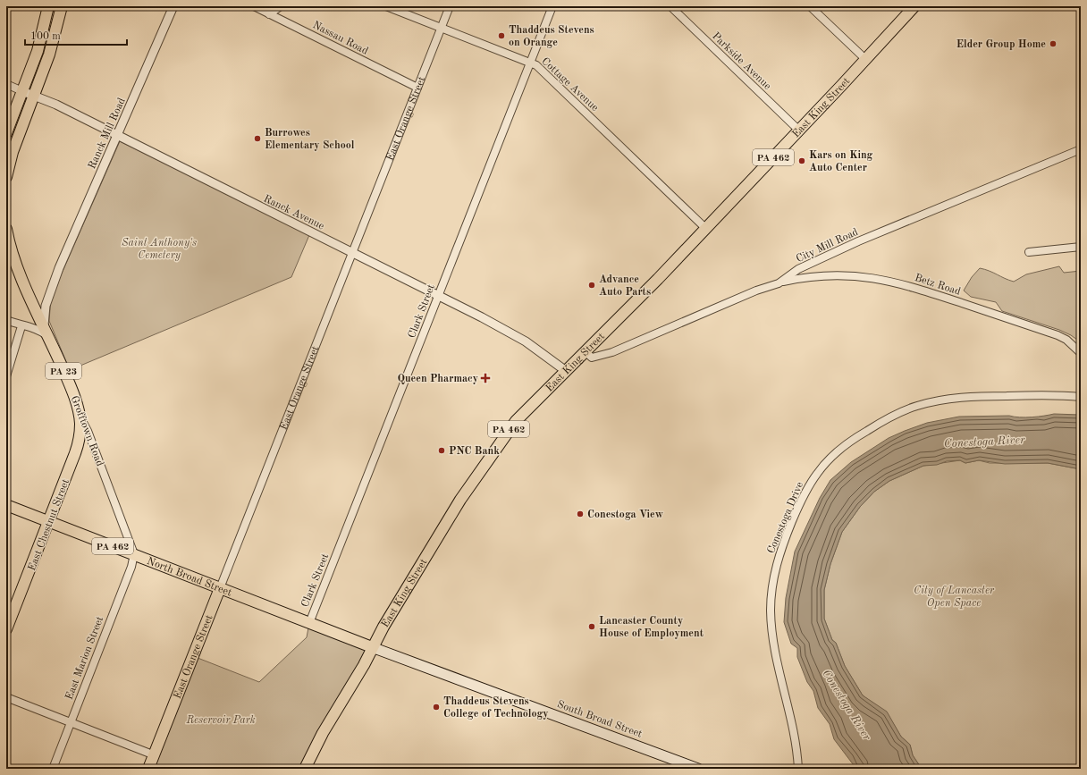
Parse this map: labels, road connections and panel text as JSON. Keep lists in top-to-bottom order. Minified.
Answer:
{"streets":{"main road":["East King Street","East Orange Street","PA 462","PA 23","Grofftown Road","East Chestnut Street","North Broad Street","South Broad Street"],"street":["Nassau Road","Parkside Avenue","Cottage Avenue","Ranck Mill Road","Ranck Avenue","City Mill Road","Betz Road","Clark Street","Conestoga Drive","East Marion Street"]},"crossings":[["Nassau Road","East Orange Street"],["Parkside Avenue","East King Street"],["Cottage Avenue","East King Street"],["Cottage Avenue","East Orange Street"],["Cottage Avenue","Clark Street"],["East King Street","Ranck Avenue"],["East King Street","City Mill Road"],["East King Street","North Broad Street"],["East King Street","South Broad Street"],["East Orange Street","Ranck Avenue"],["East Orange Street","North Broad Street"],["Ranck Mill Road","Ranck Avenue"],["Ranck Mill Road","Grofftown Road"],["Ranck Avenue","Clark Street"],["City Mill Road","Betz Road"],["Clark Street","North Broad Street"],["Grofftown Road","East Chestnut Street"],["Grofftown Road","North Broad Street"],["Grofftown Road","East Marion Street"],["East Chestnut Street","North Broad Street"],["North Broad Street","East Marion Street"],["North Broad Street","South Broad Street"]],"water":["Conestoga River"],"parks":["Saint Anthony's Cemetery","City of Lancaster Open Space","Reservoir Park"],"places":{"other":["Thaddeus Stevens on Orange","Elder Group Home","Burrowes Elementary School","Kars on King Auto Center","Advance Auto Parts","PNC Bank","Conestoga View","Lancaster County House of Employment","Thaddeus Stevens College of Technology"],"health":["Queen Pharmacy"]},"scale_bar":"100 m"}
